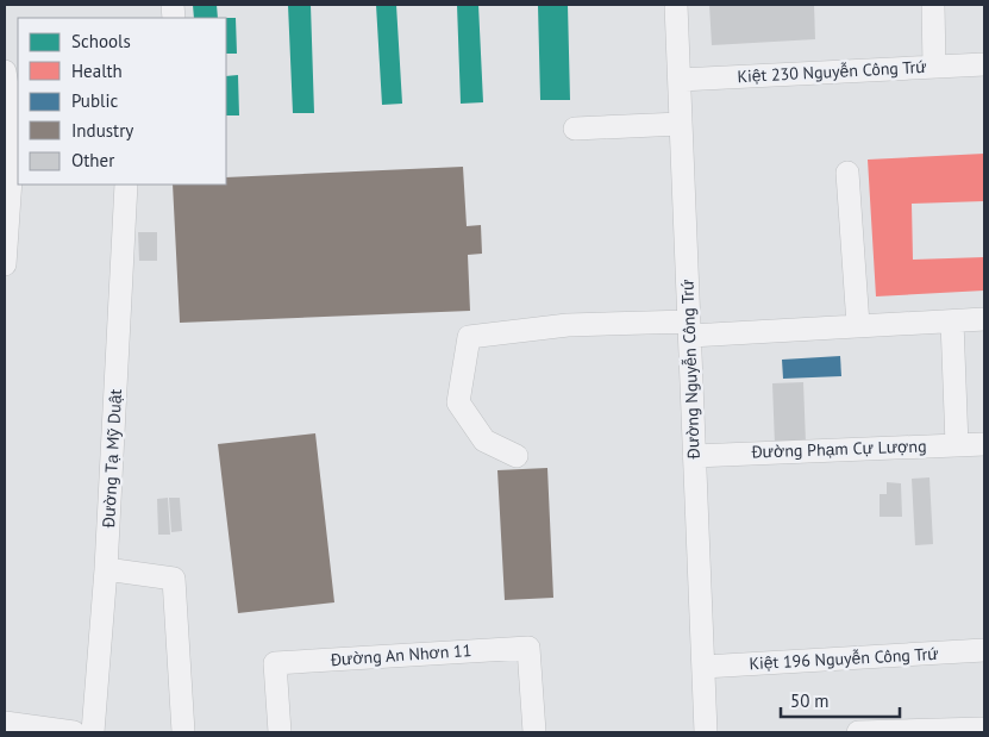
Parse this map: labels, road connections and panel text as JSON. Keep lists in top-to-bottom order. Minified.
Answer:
{"streets":{"street":["Kiệt 230 Nguyễn Công Trứ","Đường Nguyễn Công Trứ","Đường Phạm Cự Lượng","Đường Tạ Mỹ Duật","Đường An Nhơn 11","Kiệt 196 Nguyễn Công Trứ"]},"crossings":[["Kiệt 230 Nguyễn Công Trứ","Đường Nguyễn Công Trứ"],["Đường Nguyễn Công Trứ","Đường Phạm Cự Lượng"],["Đường Nguyễn Công Trứ","Kiệt 196 Nguyễn Công Trứ"]],"legend":["Schools","Health","Public","Industry","Other"],"scale_bar":"50 m"}
